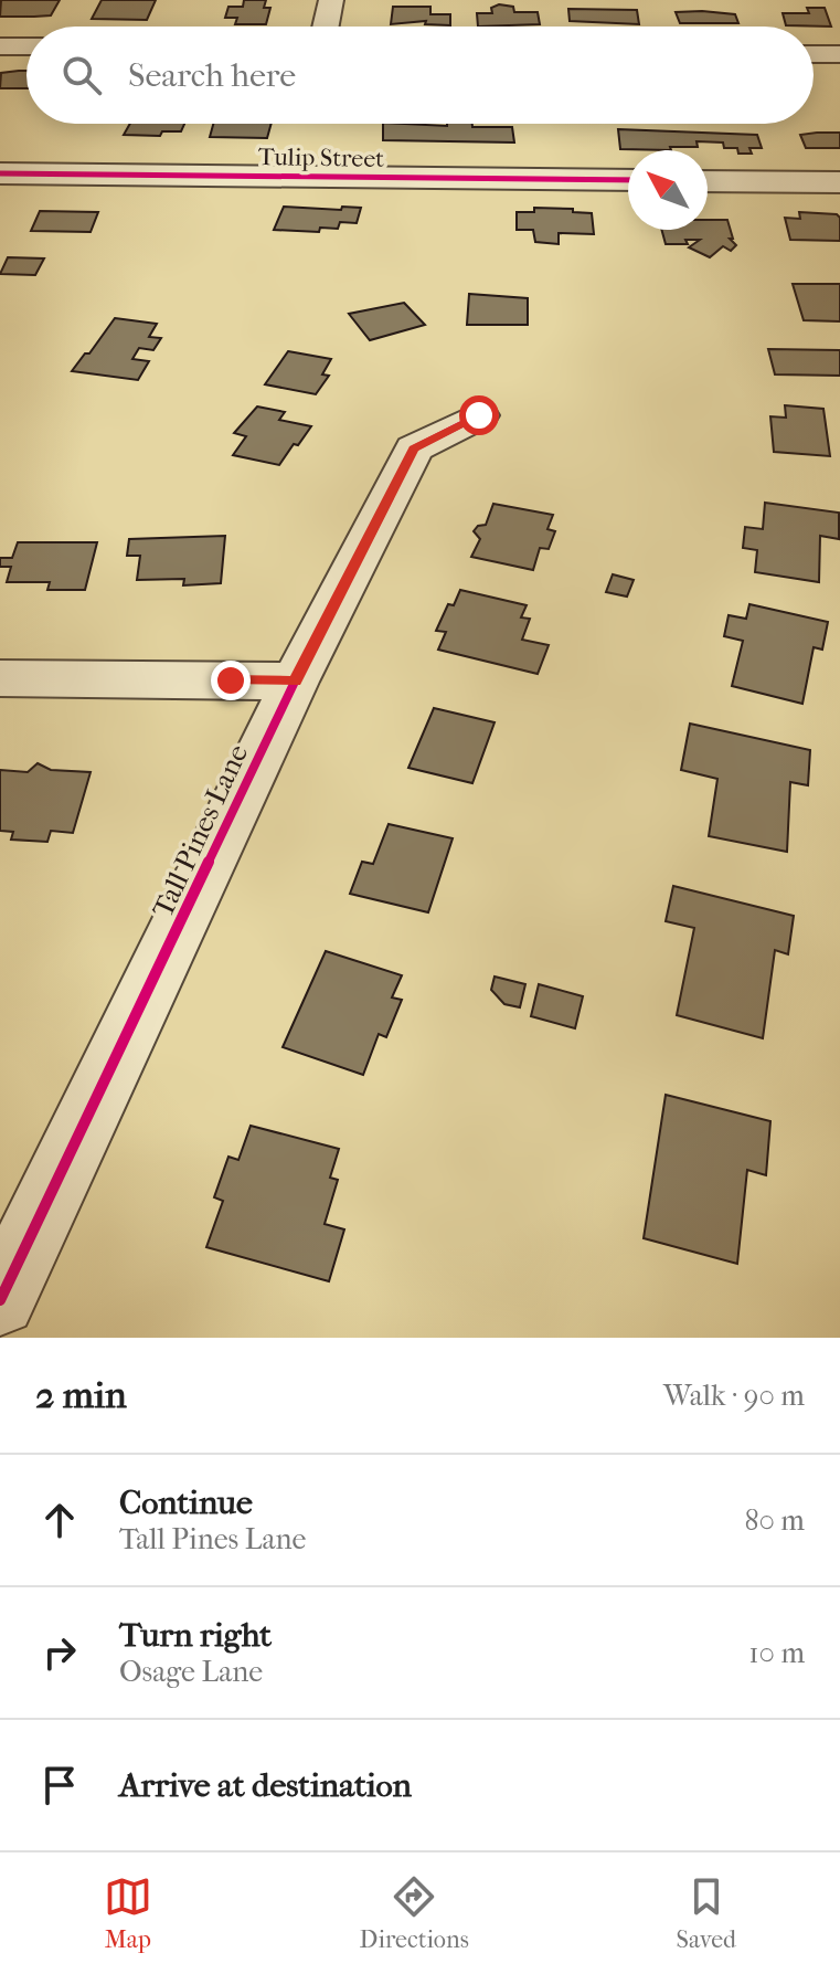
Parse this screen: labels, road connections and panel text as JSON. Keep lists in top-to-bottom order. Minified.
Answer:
{"streets":{"street":["Tulip Street","Tall Pines Lane"]},"north":"top left","page":{"search":"Search here","heading":["2 min","Walk · 90 m"],"list":[["Continue","Tall Pines Lane","80 m"],["Turn right","Osage Lane","10 m"],"Arrive at destination"],"nav":["Map","Directions","Saved"]}}
